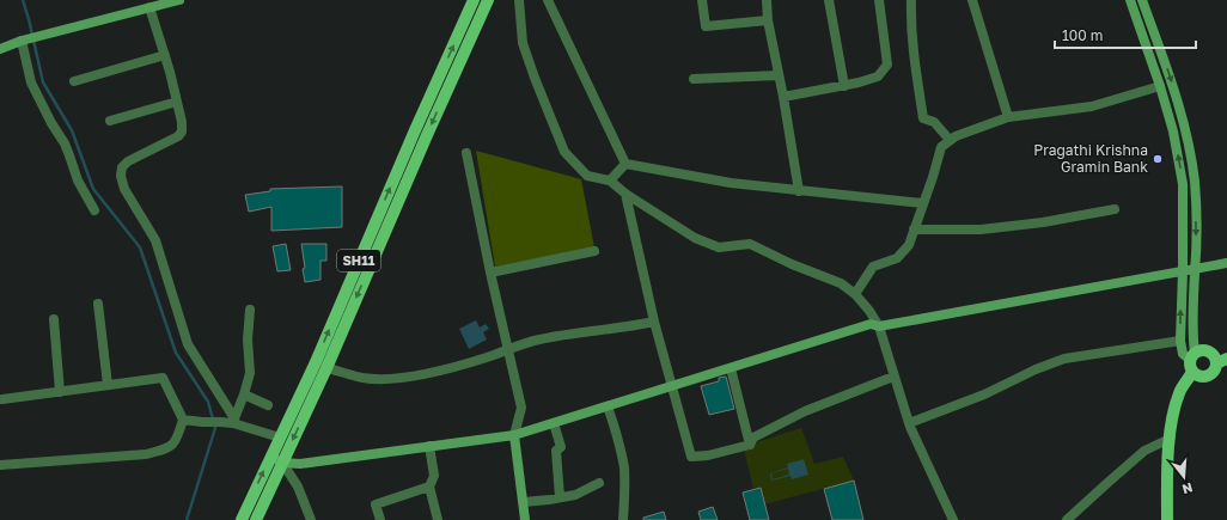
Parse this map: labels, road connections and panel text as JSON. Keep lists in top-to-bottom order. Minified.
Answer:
{"streets":{"main road":["SH11"]},"places":["Pragathi Krishna Gramin Bank"],"scale_bar":"100 m","north":"bottom"}
